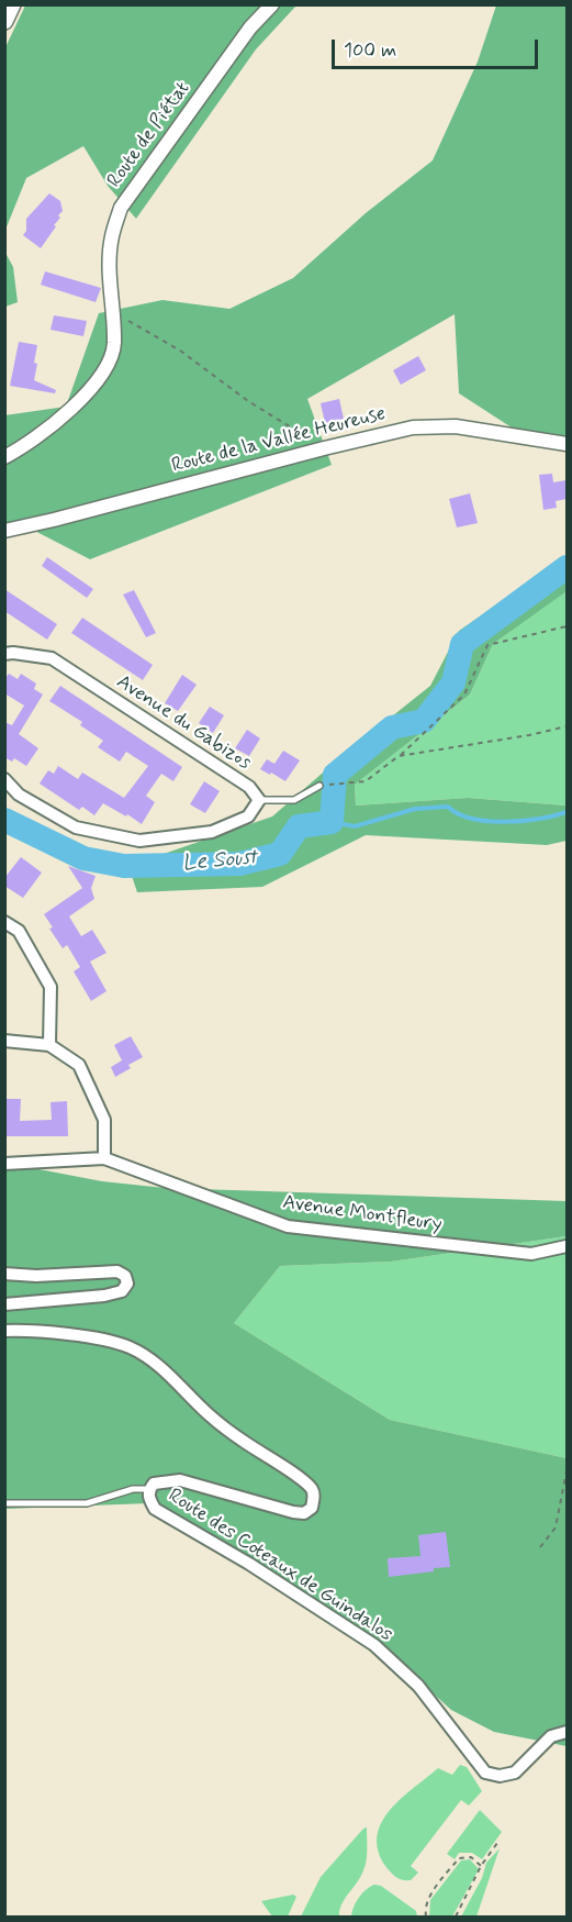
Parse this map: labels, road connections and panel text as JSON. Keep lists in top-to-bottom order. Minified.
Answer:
{"streets":{"street":["Route de Piétat","Route de la Vallée Heureuse","Avenue du Gabizos","Avenue Montfleury","Route des Coteaux de Guindalos"]},"water":["Le Soust"],"scale_bar":"100 m"}
